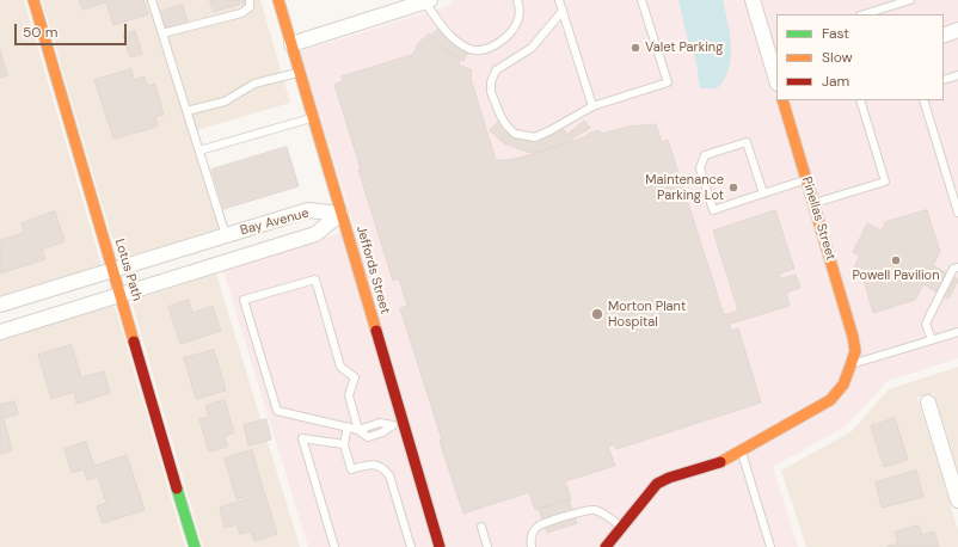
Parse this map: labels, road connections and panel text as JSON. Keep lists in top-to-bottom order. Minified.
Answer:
{"streets":{"street":["Pinellas Street","Bay Avenue","Lotus Path","Jeffords Street"]},"crossings":[["Bay Avenue","Lotus Path"],["Bay Avenue","Jeffords Street"]],"places":["Valet Parking","Maintenance Parking Lot","Powell Pavilion","Morton Plant Hospital"],"legend":["Fast","Slow","Jam"],"scale_bar":"50 m"}
